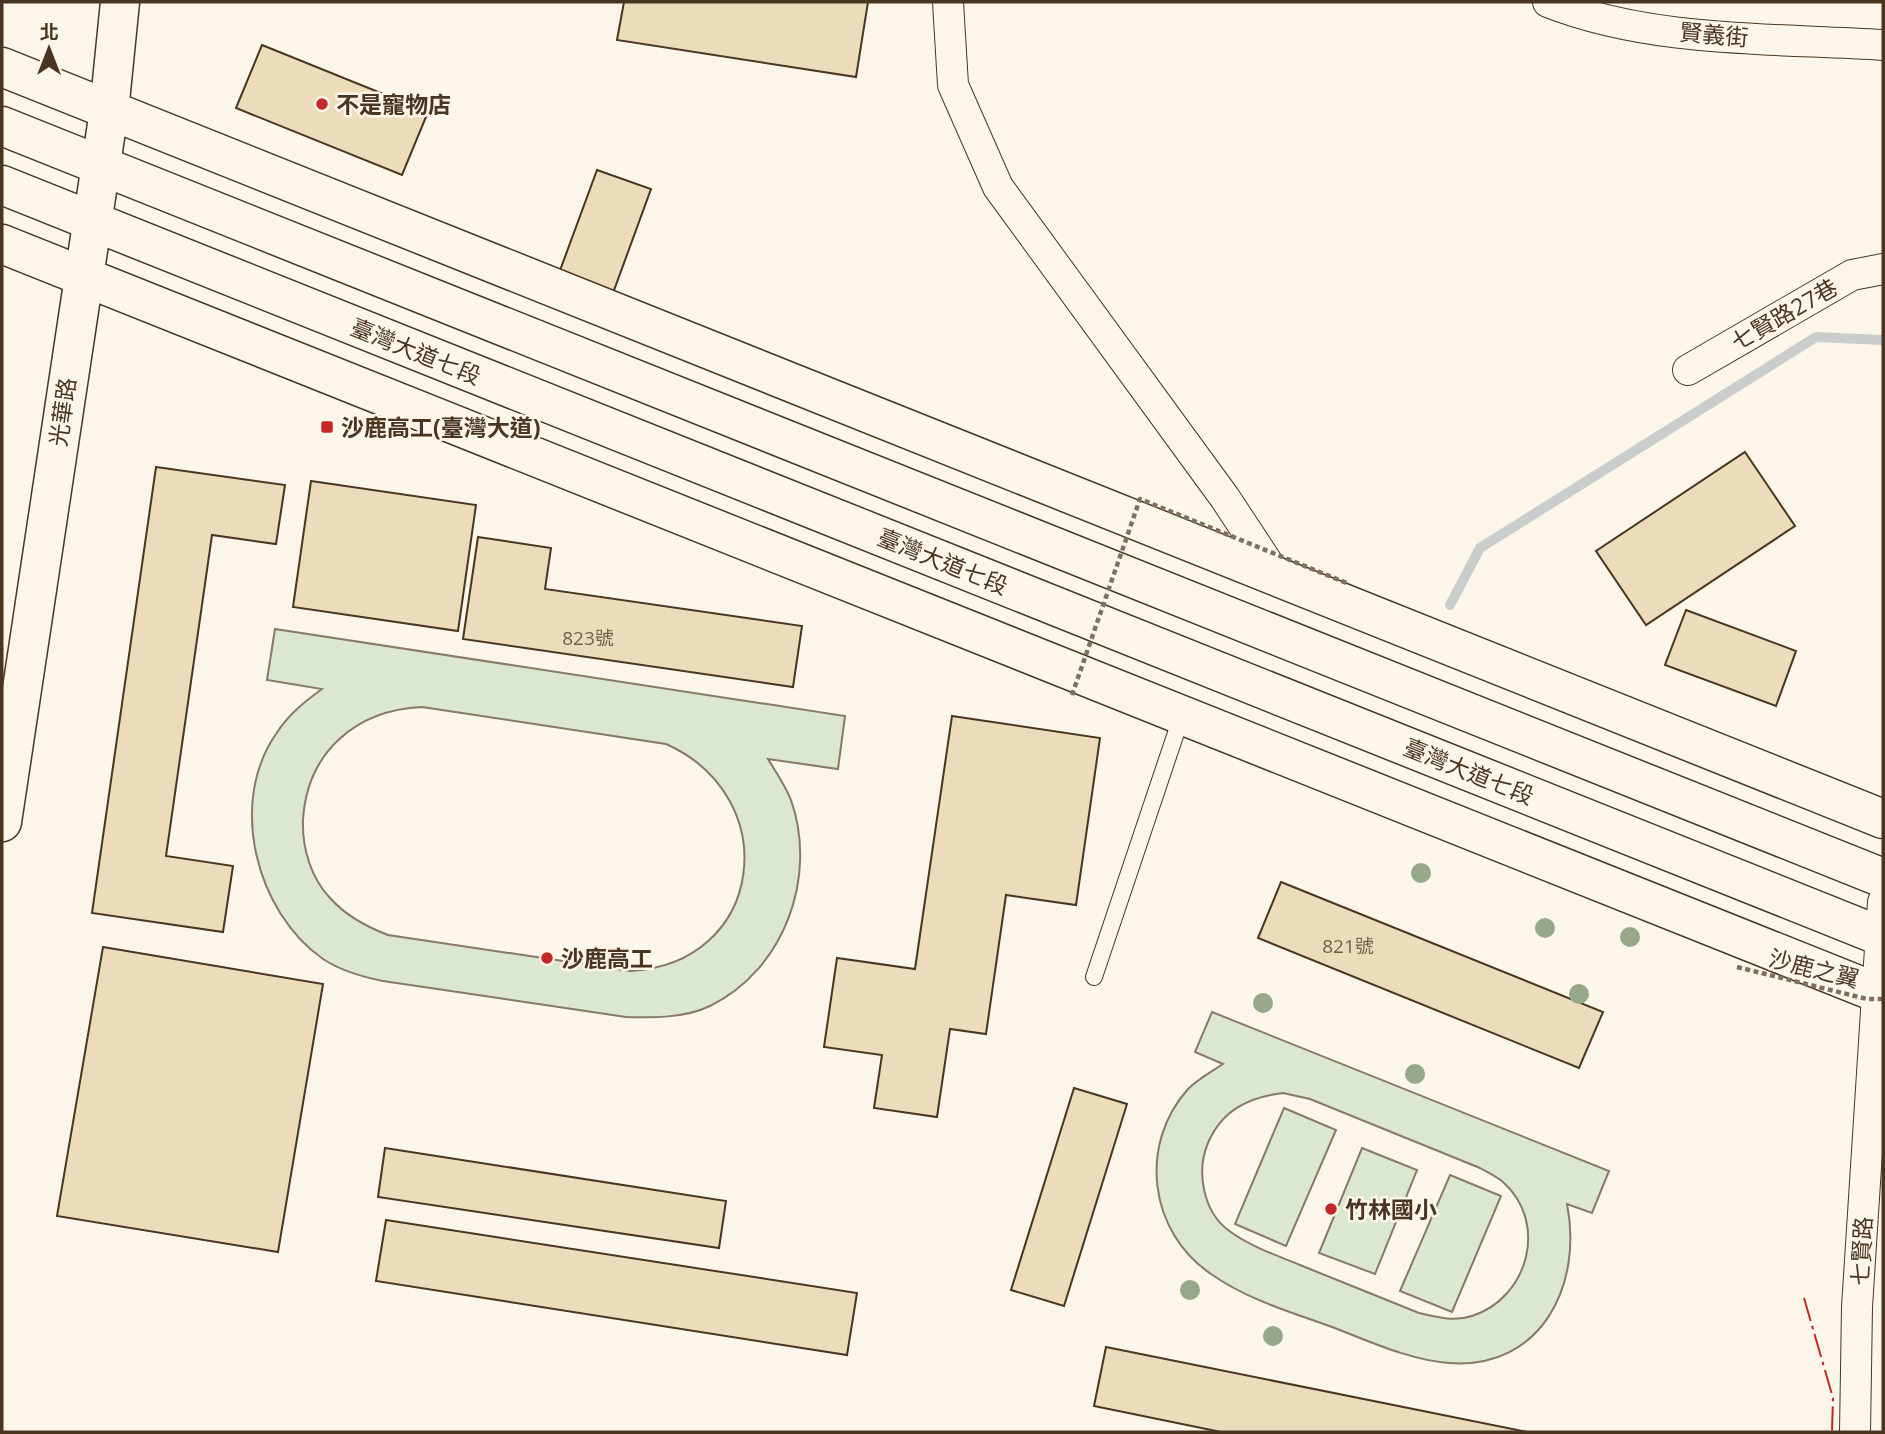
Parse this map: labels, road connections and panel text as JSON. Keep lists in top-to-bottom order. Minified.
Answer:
{"streets":{"main road":["臺灣大道七段","光華路"],"street":["賢義街","七賢路27巷","七賢路"],"path":["沙鹿之翼"]},"crossings":[["臺灣大道七段","光華路"],["臺灣大道七段","七賢路"],["沙鹿之翼","七賢路"]],"places":{"other":["不是寵物店","沙鹿高工","竹林國小"],"transit":["沙鹿高工(臺灣大道)"]},"house_numbers":["823號","821號"],"north":"top"}
